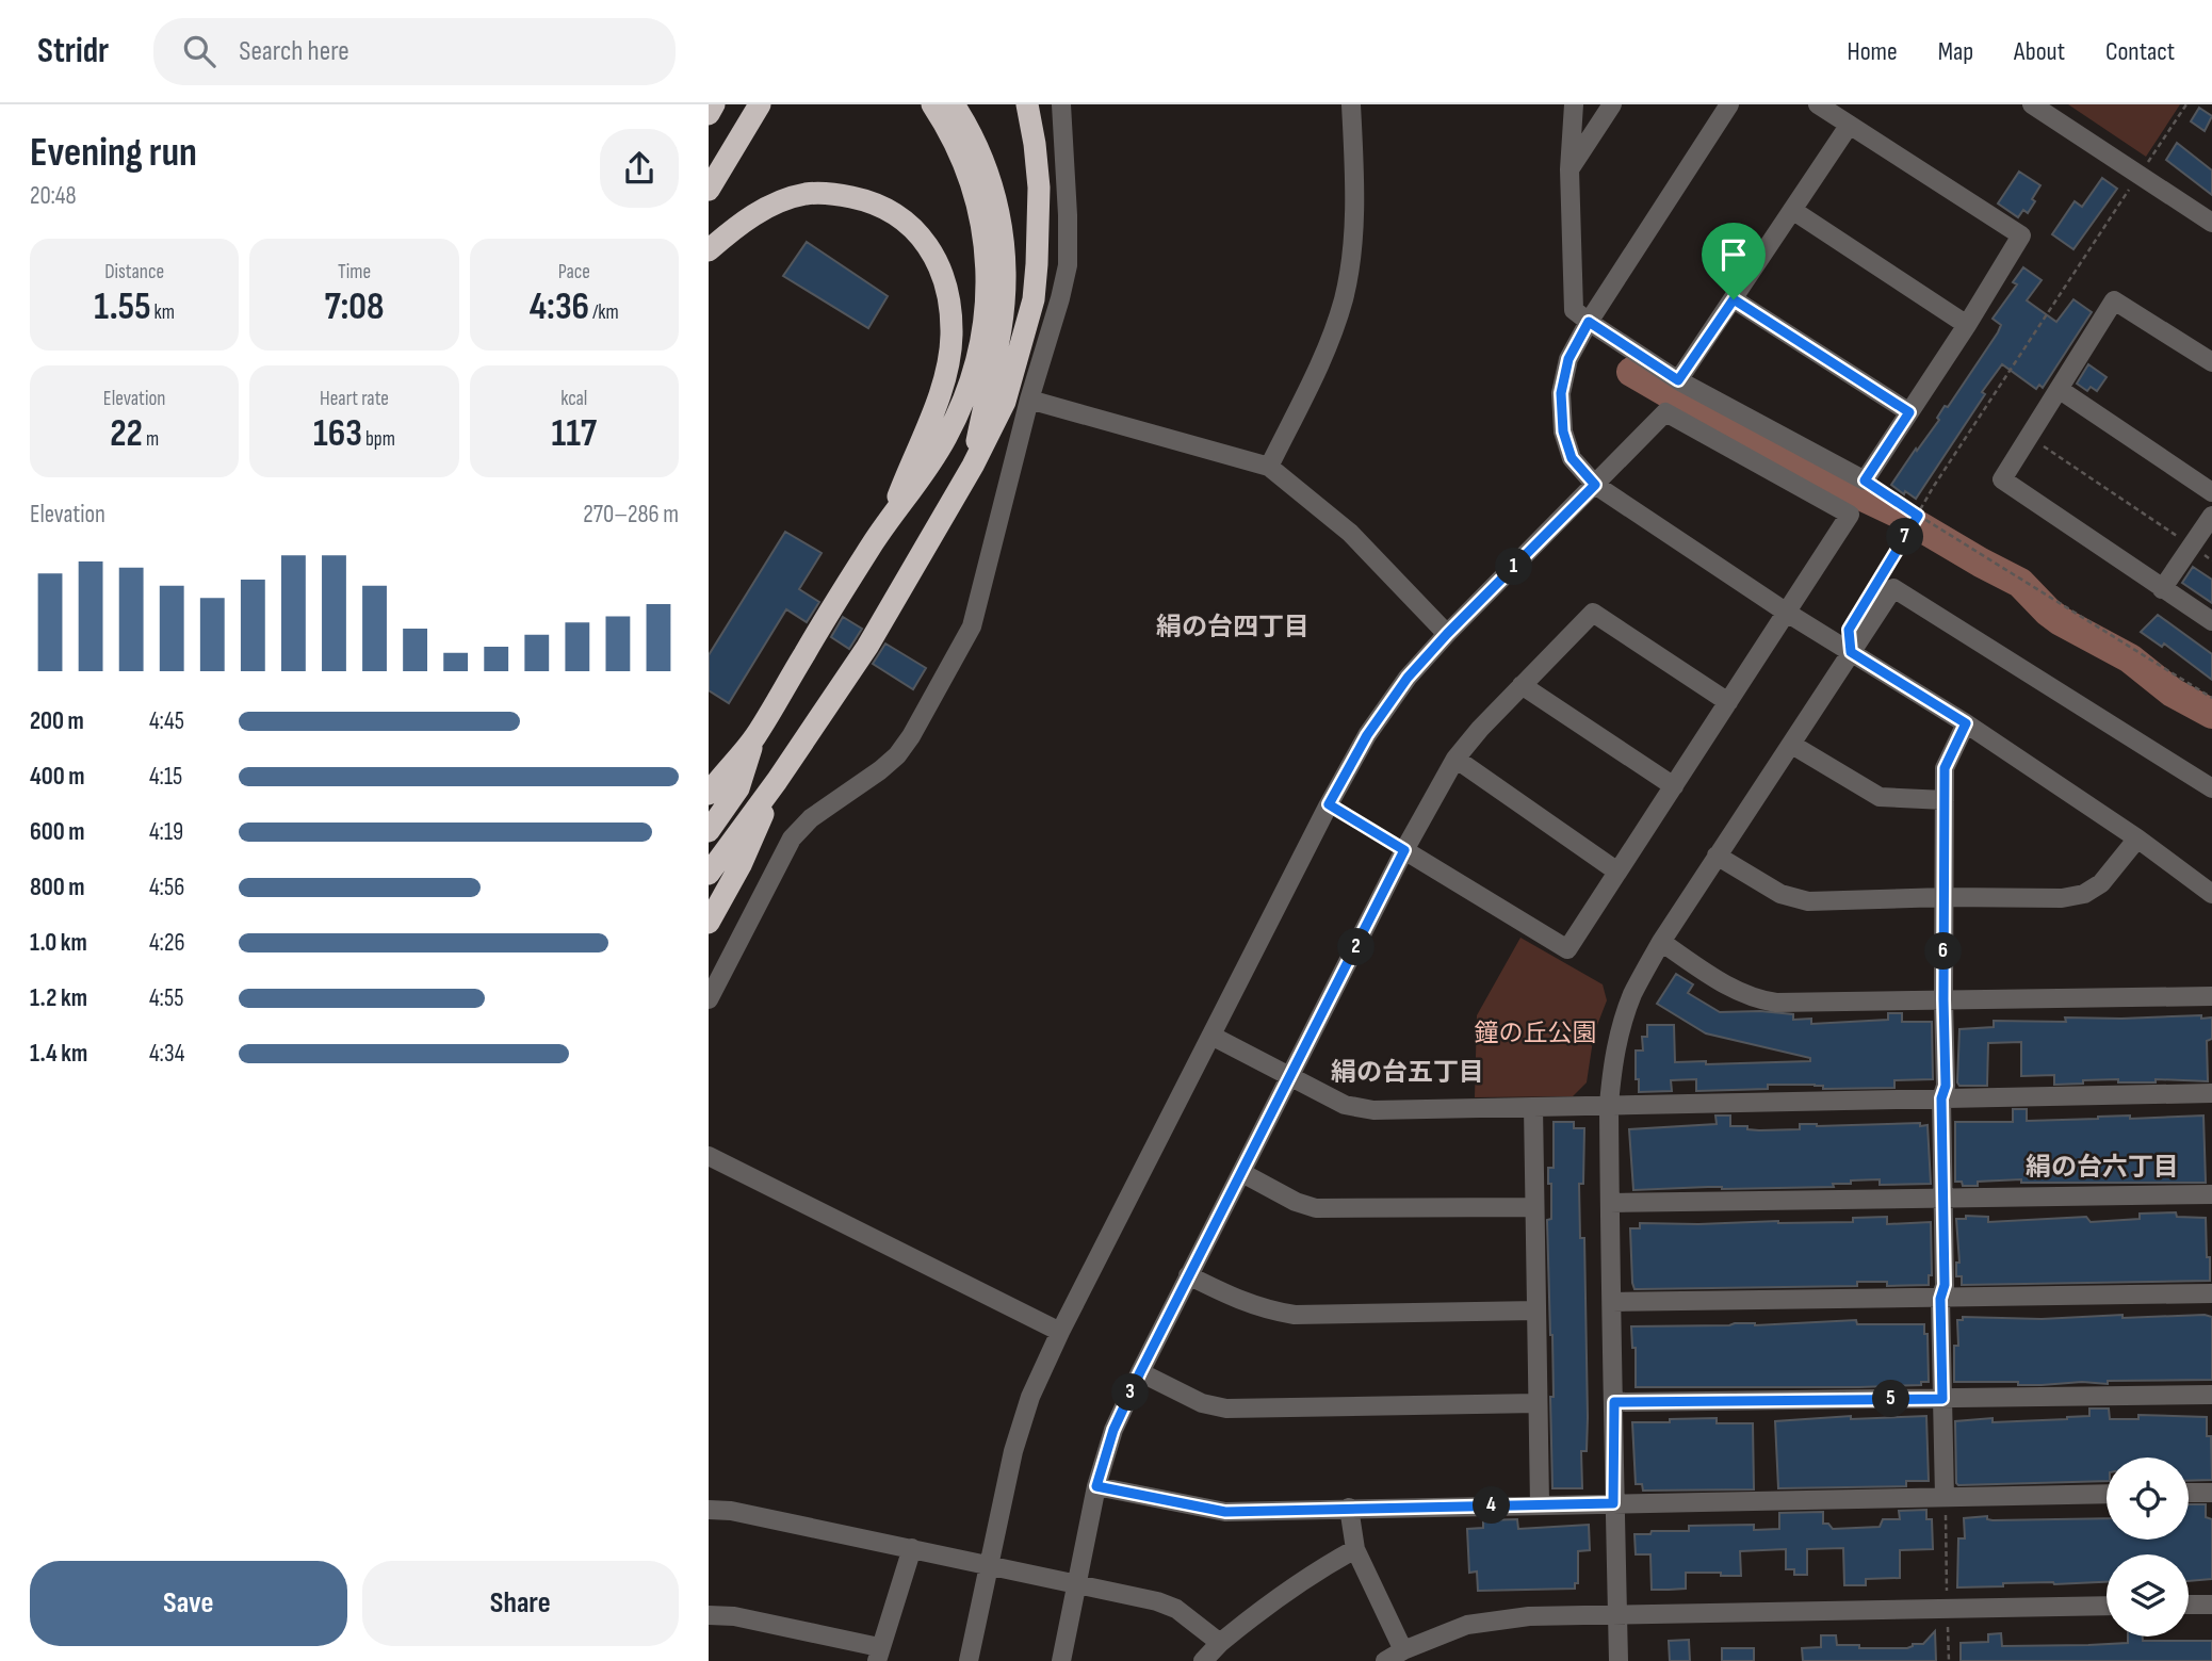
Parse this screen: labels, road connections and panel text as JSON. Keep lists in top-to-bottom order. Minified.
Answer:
{"districts":["絹の台四丁目","絹の台五丁目","絹の台六丁目"],"parks":["鐘の丘公園"],"page":{"header":"Stridr","search":"Search here","nav":["Home","Map","About","Contact"],"heading":["Evening run","20:48"],"stats":[["Distance","1.55 km"],["Time","7:08"],["Pace","4:36 /km"],["Elevation","22 m"],["Heart rate","163 bpm"],["kcal","117"]],"chart":["Elevation","270–286 m"],"pins":["7","1","2","6","3","5","4"],"list":[{"name":"200 m","note":"4:45"},{"name":"400 m","note":"4:15"},{"name":"600 m","note":"4:19"},{"name":"800 m","note":"4:56"},{"name":"1.0 km","note":"4:26"},{"name":"1.2 km","note":"4:55"},{"name":"1.4 km","note":"4:34"}],"buttons":["Save","Share"]}}
